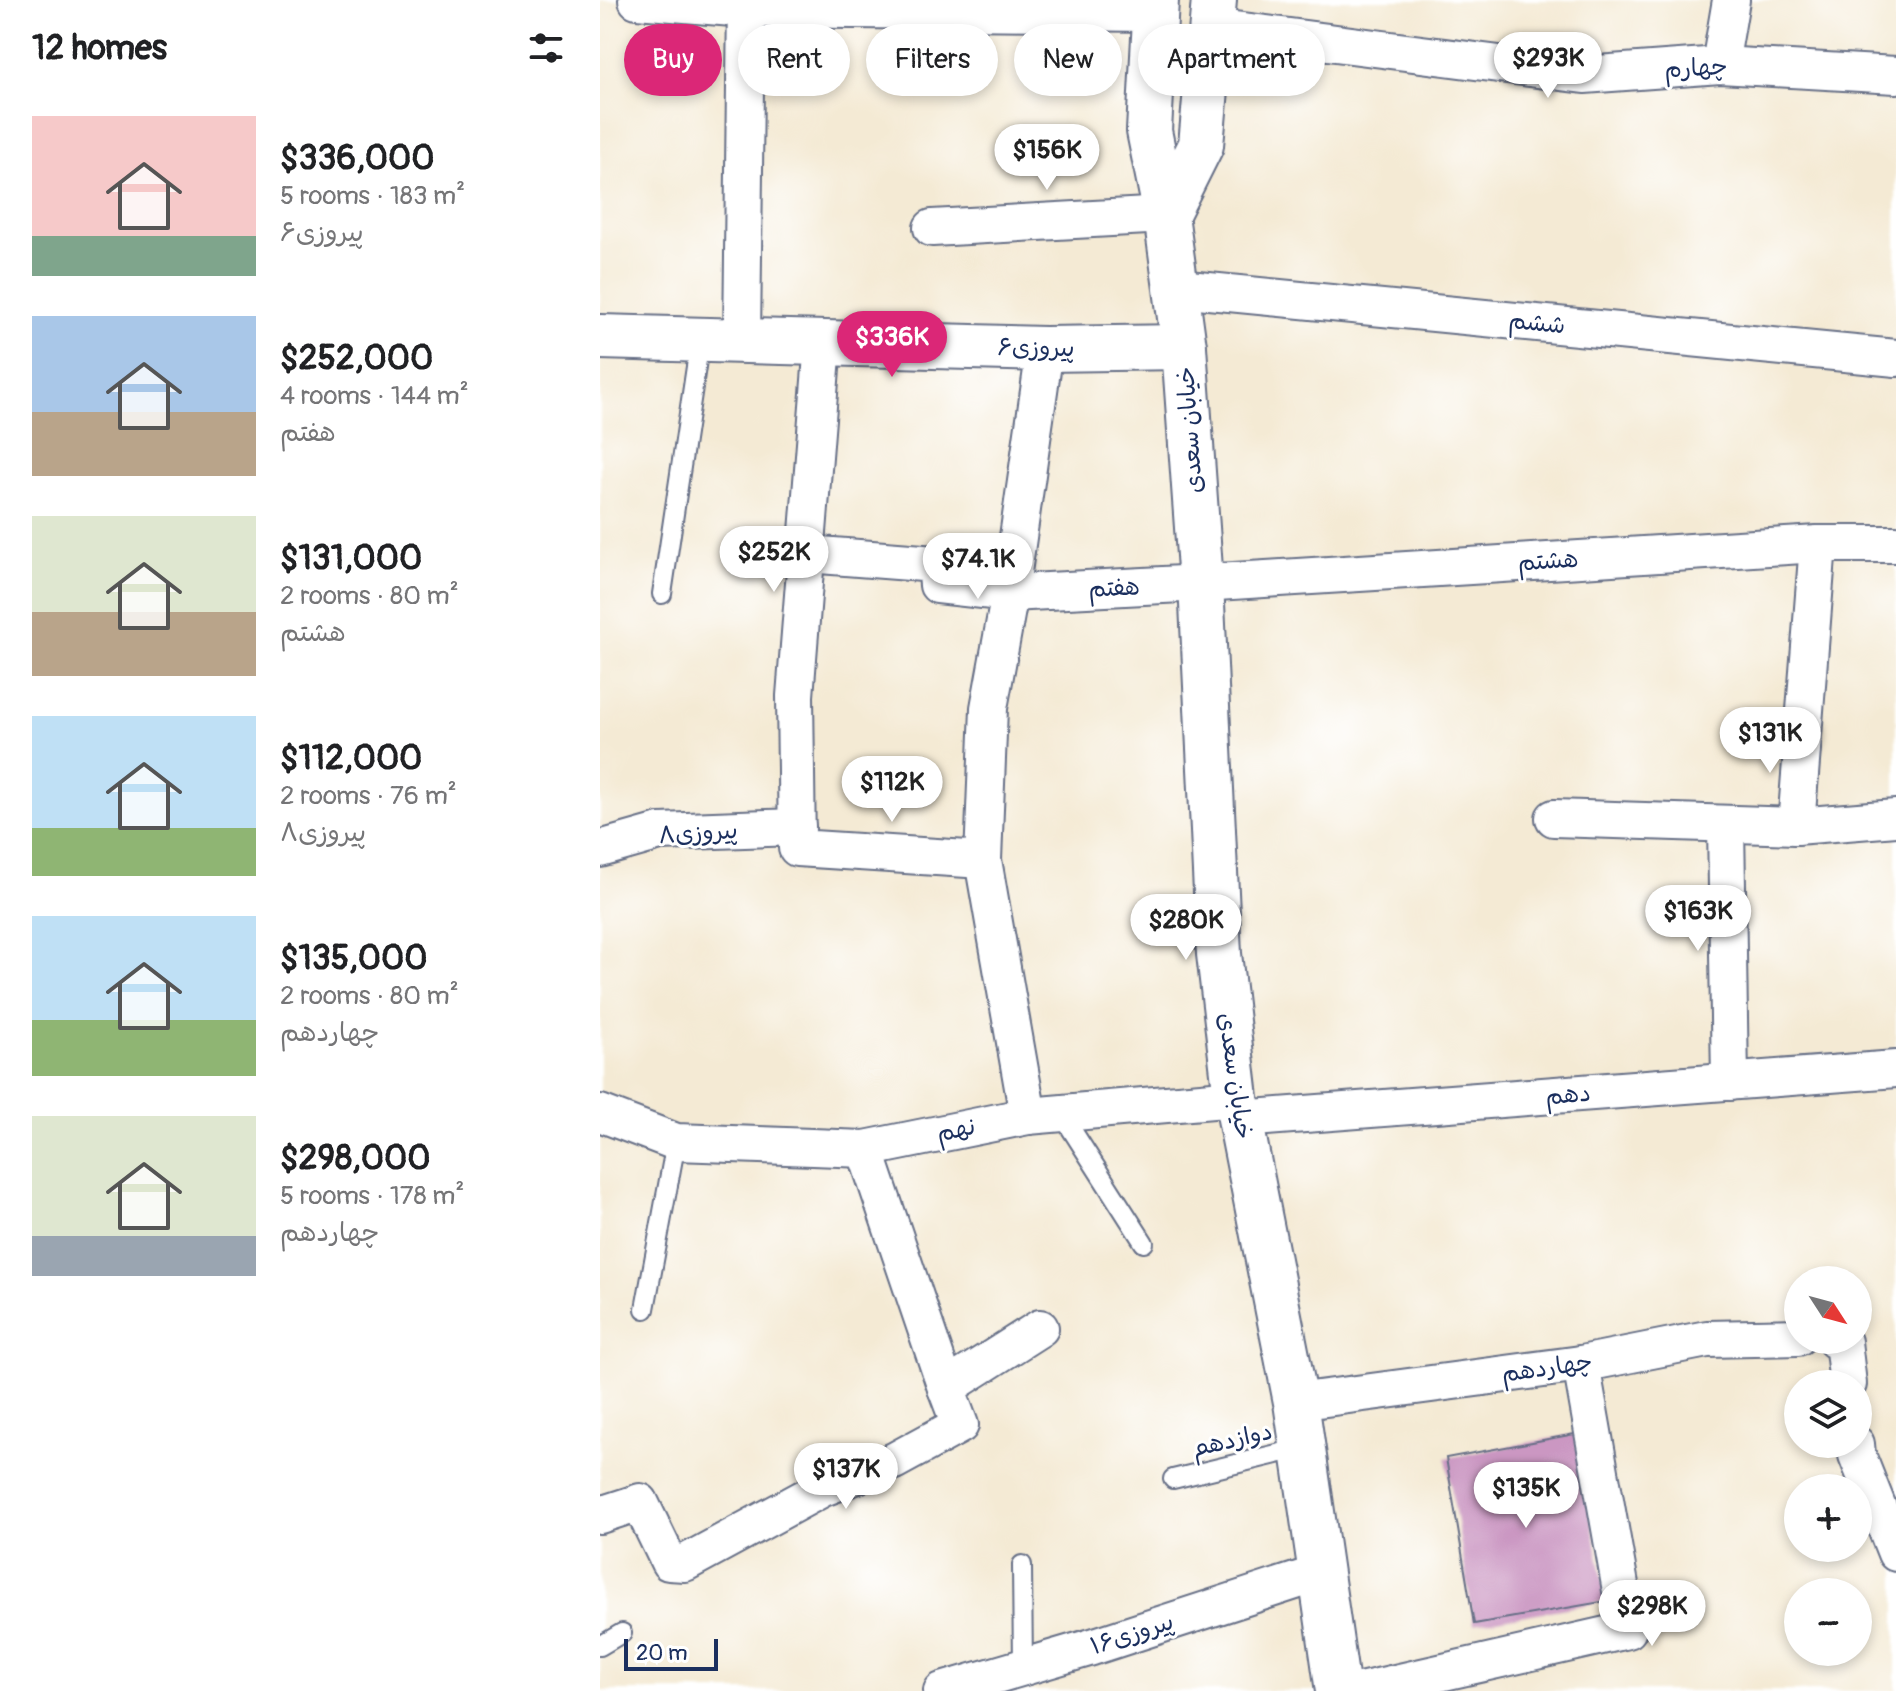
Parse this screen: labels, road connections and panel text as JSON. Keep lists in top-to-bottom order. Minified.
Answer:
{"streets":{"street":["چهارم","ششم","پیروزی۶","خیابان سعدی","هشتم","هفتم","پیروزی۸","دهم","نهم","چهاردهم","پیروزی۱۶"],"lane":["دوازدهم"]},"crossings":[["ششم","خیابان سعدی"],["پیروزی۶","خیابان سعدی"],["خیابان سعدی","هشتم"],["خیابان سعدی","هفتم"],["خیابان سعدی","دهم"],["خیابان سعدی","نهم"],["خیابان سعدی","چهاردهم"],["خیابان سعدی","دوازدهم"],["خیابان سعدی","پیروزی۱۶"],["هشتم","هفتم"],["دهم","نهم"]],"scale_bar":"20 m","north":"bottom right","page":{"heading":"12 homes","chip":["Buy","Rent","Filters","New","Apartment"],"price":["$293K","$156K","$336K","$252K","$74.1K","$131K","$112K","$163K","$280K","$137K","$135K","$298K"],"list":[{"name":"$336,000","note":"5 rooms · 183 m² · پیروزی۶"},{"name":"$252,000","note":"4 rooms · 144 m² · هفتم"},{"name":"$131,000","note":"2 rooms · 80 m² · هشتم"},{"name":"$112,000","note":"2 rooms · 76 m² · پیروزی۸"},{"name":"$135,000","note":"2 rooms · 80 m² · چهاردهم"},{"name":"$298,000","note":"5 rooms · 178 m² · چهاردهم"}],"map_buttons":["+","−"],"scale":"20 m"}}
